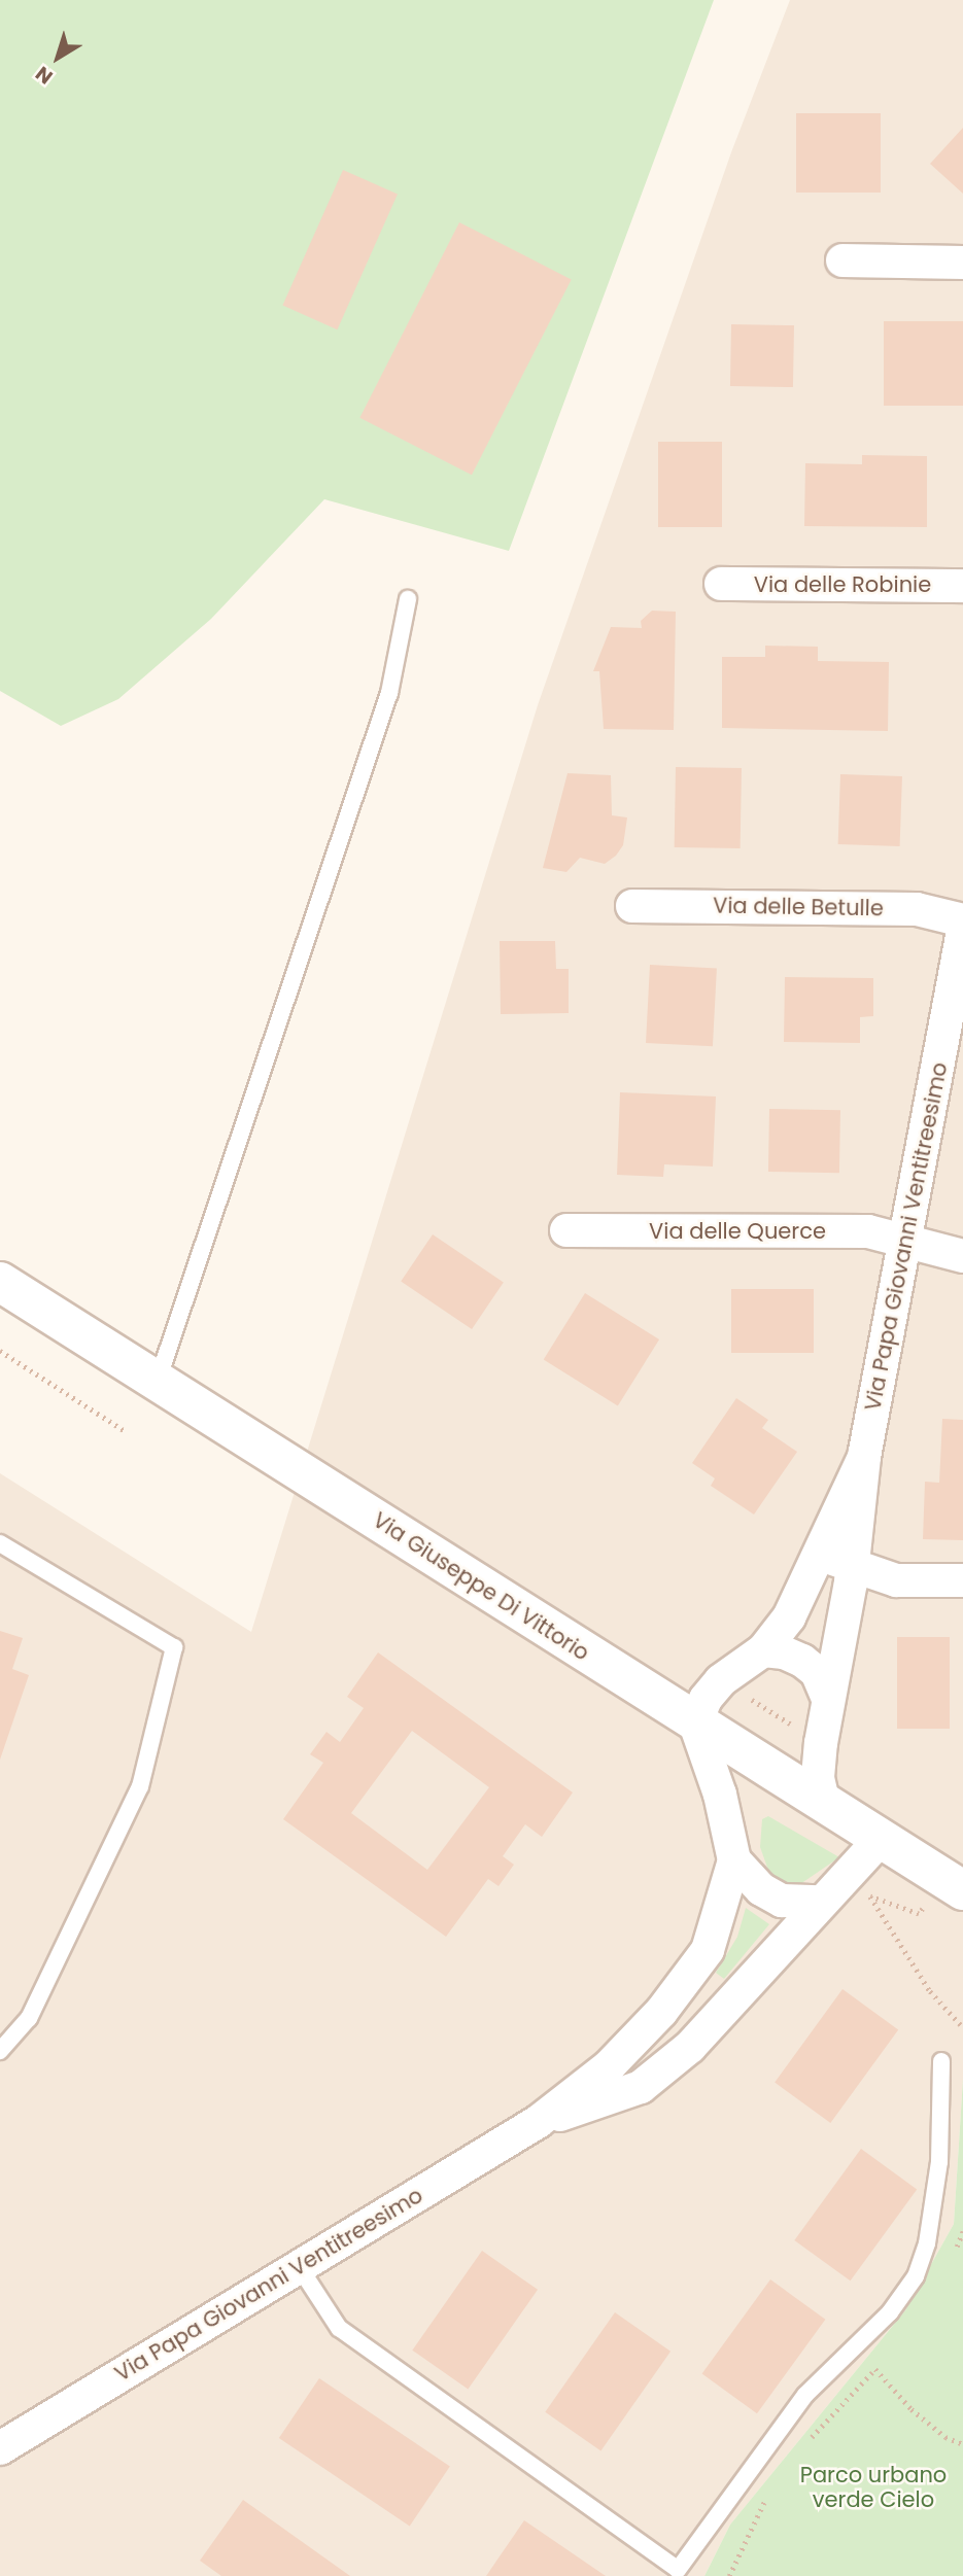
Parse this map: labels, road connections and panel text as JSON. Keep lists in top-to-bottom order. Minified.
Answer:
{"streets":{"main road":["Via Giuseppe Di Vittorio"],"street":["Via delle Robinie","Via delle Betulle","Via delle Querce","Via Papa Giovanni Ventitreesimo"]},"crossings":[["Via delle Querce","Via Papa Giovanni Ventitreesimo"],["Via Papa Giovanni Ventitreesimo","Via Giuseppe Di Vittorio"]],"parks":["Parco urbano verde Cielo"],"north":"bottom left"}
